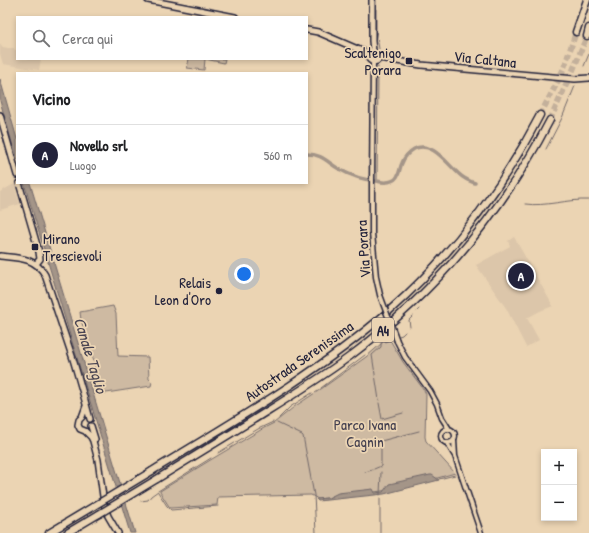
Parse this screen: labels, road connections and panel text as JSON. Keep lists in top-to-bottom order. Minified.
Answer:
{"streets":{"highway":["A4","Autostrada Serenissima"],"main road":["Via Caltana"],"street":["Via Porara"]},"crossings":[["Via Caltana","Via Porara"]],"water":["Canale Taglio"],"parks":["Parco Ivana Cagnin"],"places":{"transit":["Scaltenigo Porara","Mirano Trescievoli"],"other":["Relais Leon d'Oro"]},"page":{"search":"Cerca qui","heading":"Vicino","list":[{"mark":"A","name":"Novello srl","note":"Luogo","value":"560 m"}],"pins":"A","map_buttons":["+","−"]}}
